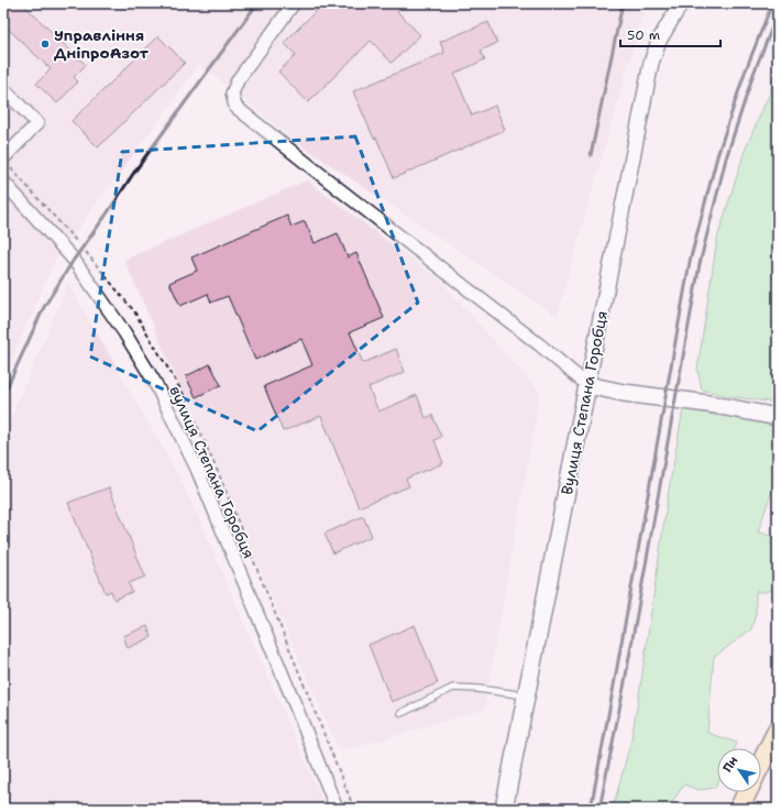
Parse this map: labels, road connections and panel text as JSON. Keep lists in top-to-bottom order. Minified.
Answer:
{"streets":{"main road":["Вулиця Степана Горобця"],"street":["вулиця Степана Горобця"]},"places":["Управління ДніпроАзот"],"scale_bar":"50 m","north":"top left"}
